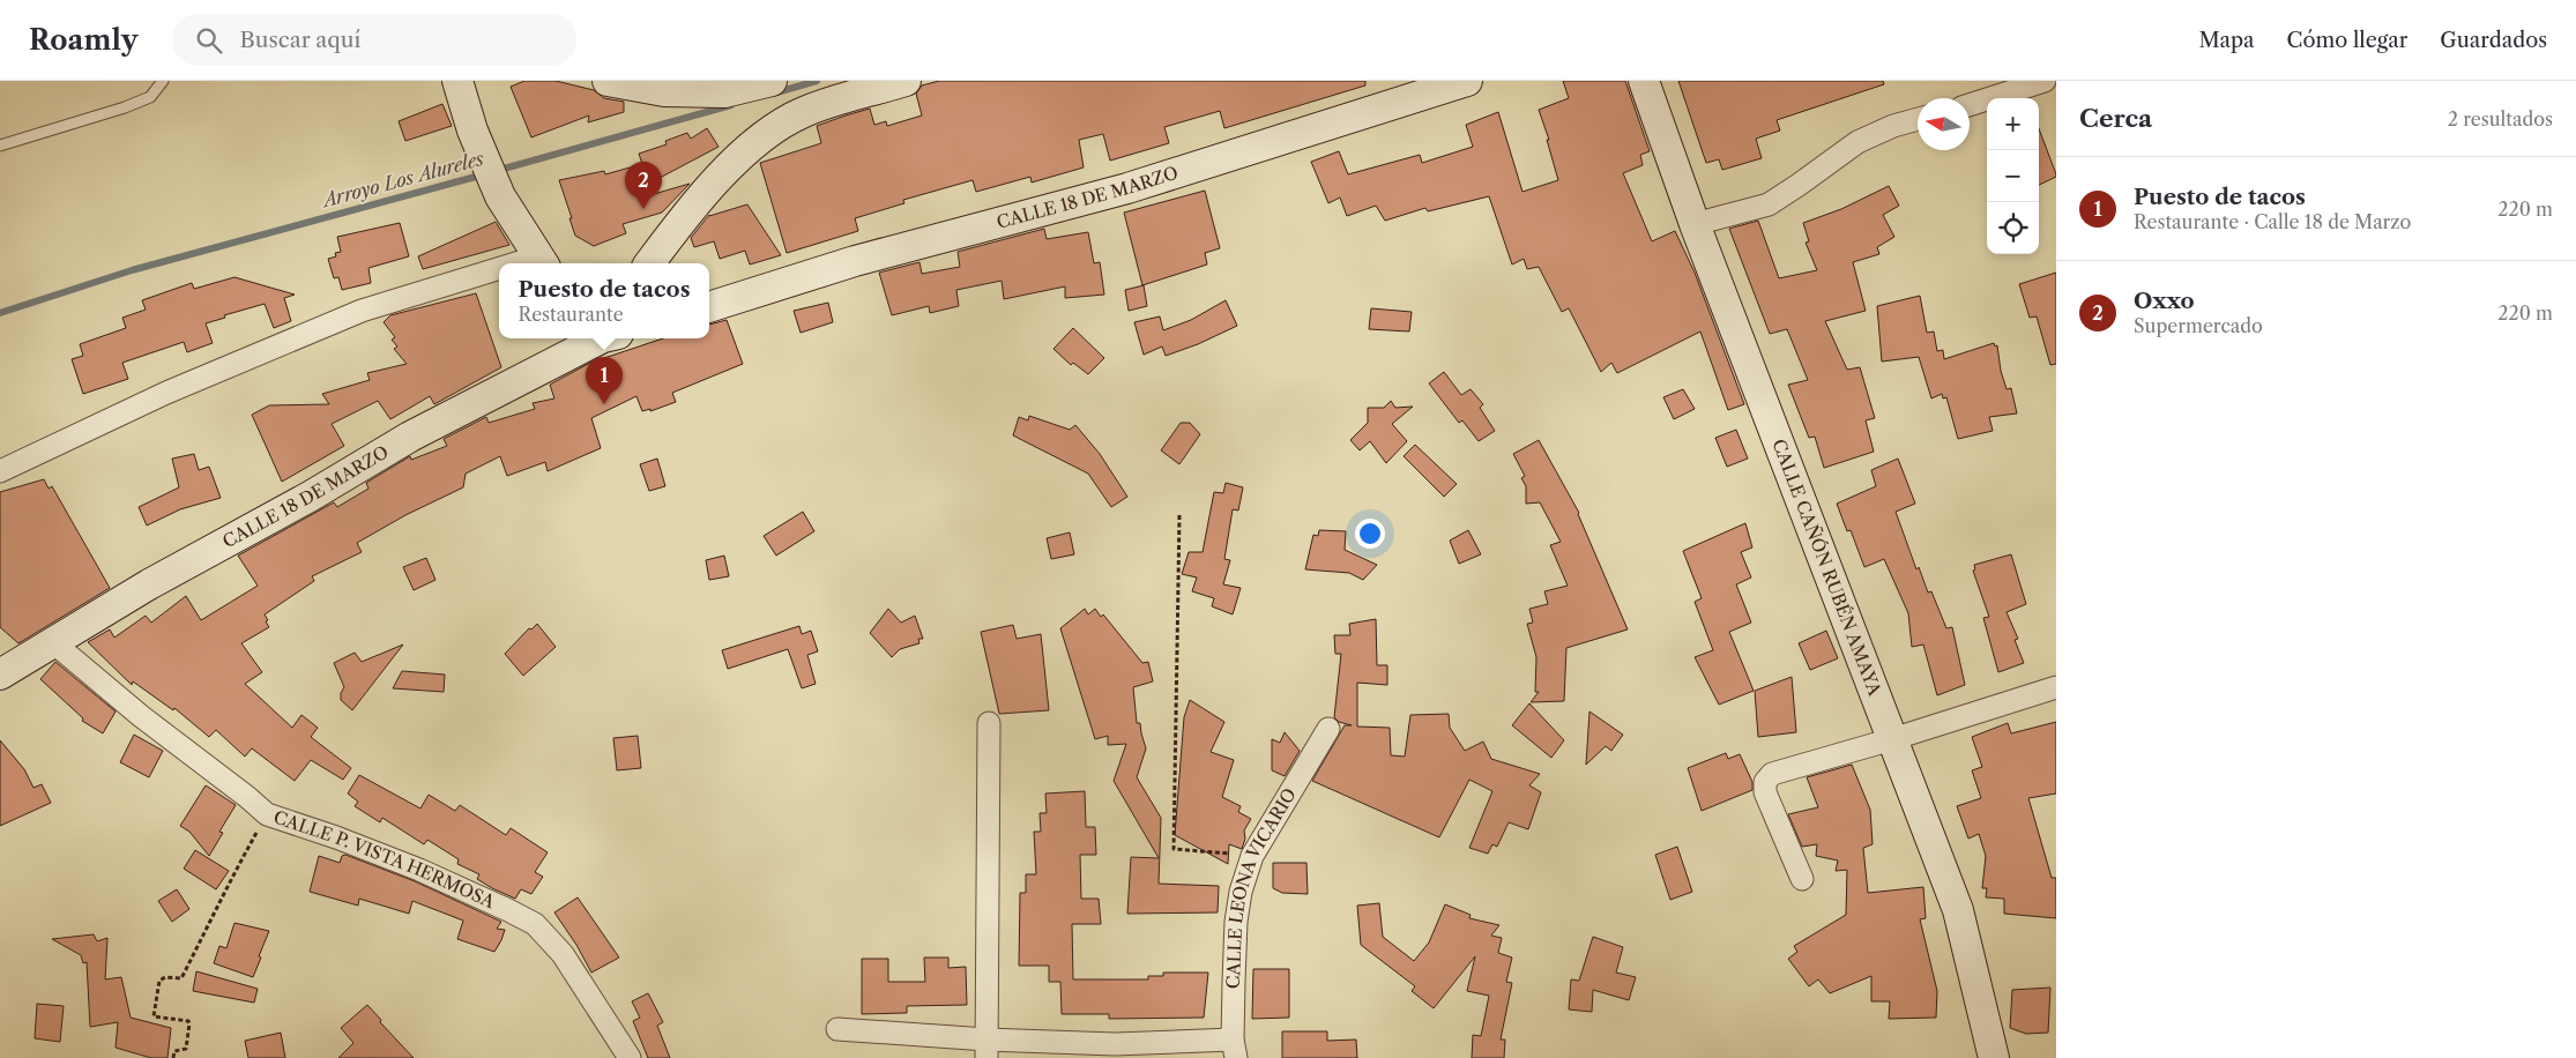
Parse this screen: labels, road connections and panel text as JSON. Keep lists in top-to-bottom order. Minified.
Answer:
{"streets":{"main road":["CALLE 18 DE MARZO","CALLE CAÑÓN RUBÉN AMAYA"],"street":["CALLE P. VISTA HERMOSA","CALLE LEONA VICARIO"]},"crossings":[["CALLE 18 DE MARZO","CALLE P. VISTA HERMOSA"]],"water":["Arroyo Los Alureles"],"north":"left","page":{"header":"Roamly","search":"Buscar aquí","nav":["Mapa","Cómo llegar","Guardados"],"heading":["Cerca","2 resultados"],"map_buttons":["+","−"],"list":[{"mark":"1","name":"Puesto de tacos","note":"Restaurante · Calle 18 de Marzo","value":"220 m"},{"mark":"2","name":"Oxxo","note":"Supermercado","value":"220 m"}],"pins":["2","1"],"popup":["Puesto de tacos","Restaurante"]}}
